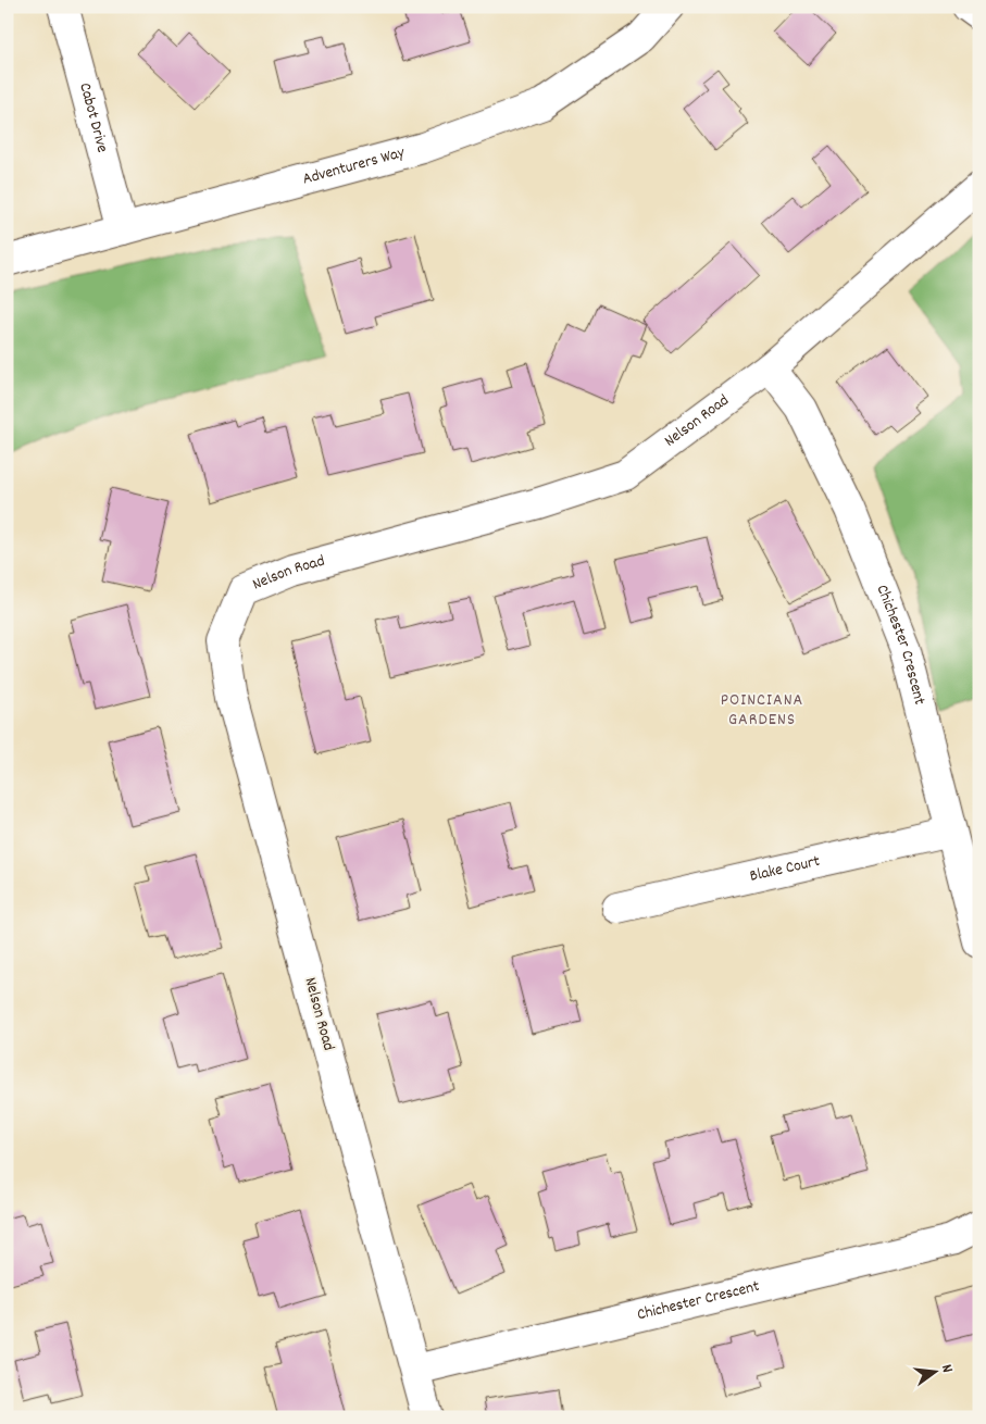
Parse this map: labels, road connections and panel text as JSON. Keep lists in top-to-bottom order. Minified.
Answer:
{"streets":{"street":["Cabot Drive","Adventurers Way","Nelson Road","Chichester Crescent","Blake Court"]},"crossings":[["Cabot Drive","Adventurers Way"],["Nelson Road","Chichester Crescent"],["Chichester Crescent","Blake Court"]],"districts":["POINCIANA GARDENS"],"north":"right"}
